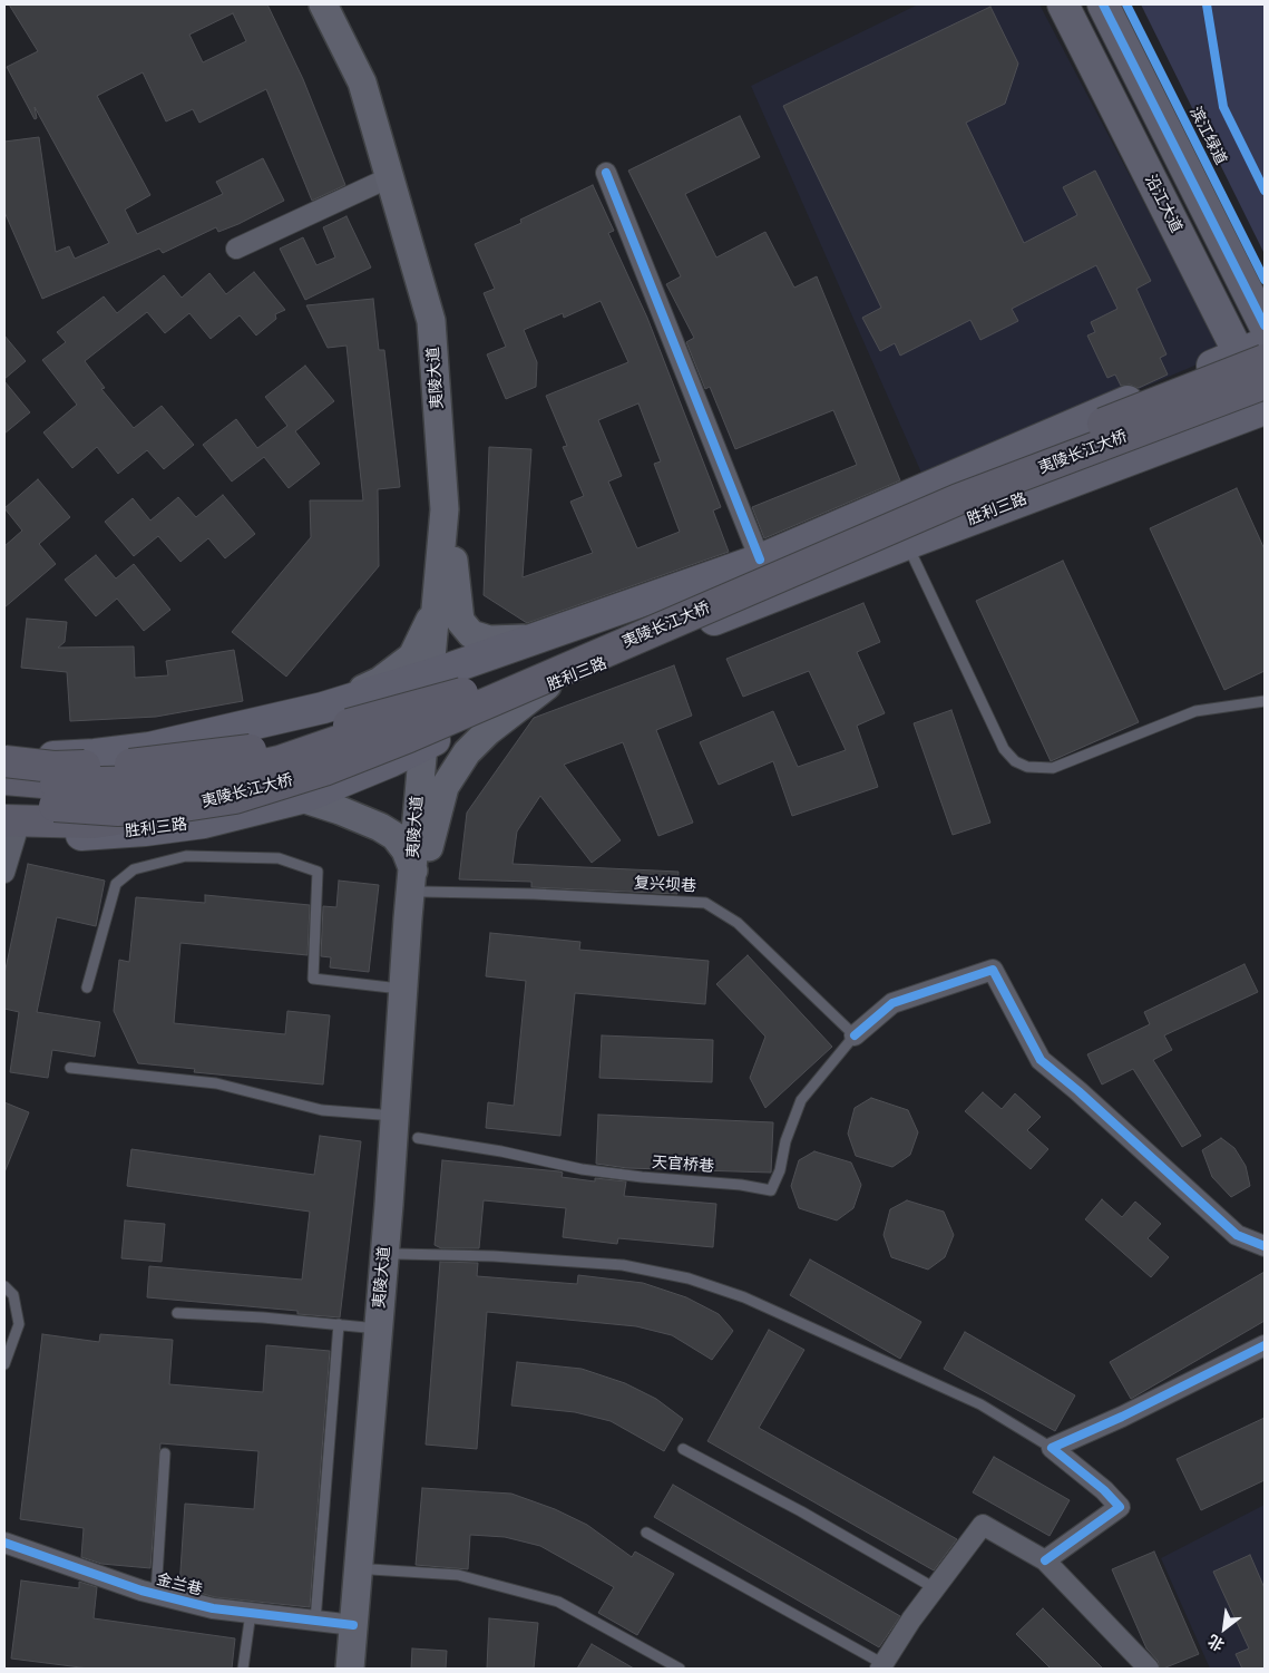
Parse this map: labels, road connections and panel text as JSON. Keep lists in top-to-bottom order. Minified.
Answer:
{"streets":{"highway":["夷陵长江大桥"],"main road":["沿江大道","夷陵大道","胜利三路"],"street":["金兰巷"],"lane":["复兴坝巷","天官桥巷"],"cycle path":["滨江绿道"]},"crossings":[["沿江大道","夷陵长江大桥"],["夷陵大道","夷陵长江大桥"],["夷陵大道","胜利三路"],["夷陵大道","复兴坝巷"],["夷陵大道","金兰巷"],["复兴坝巷","天官桥巷"]],"north":"bottom left"}
